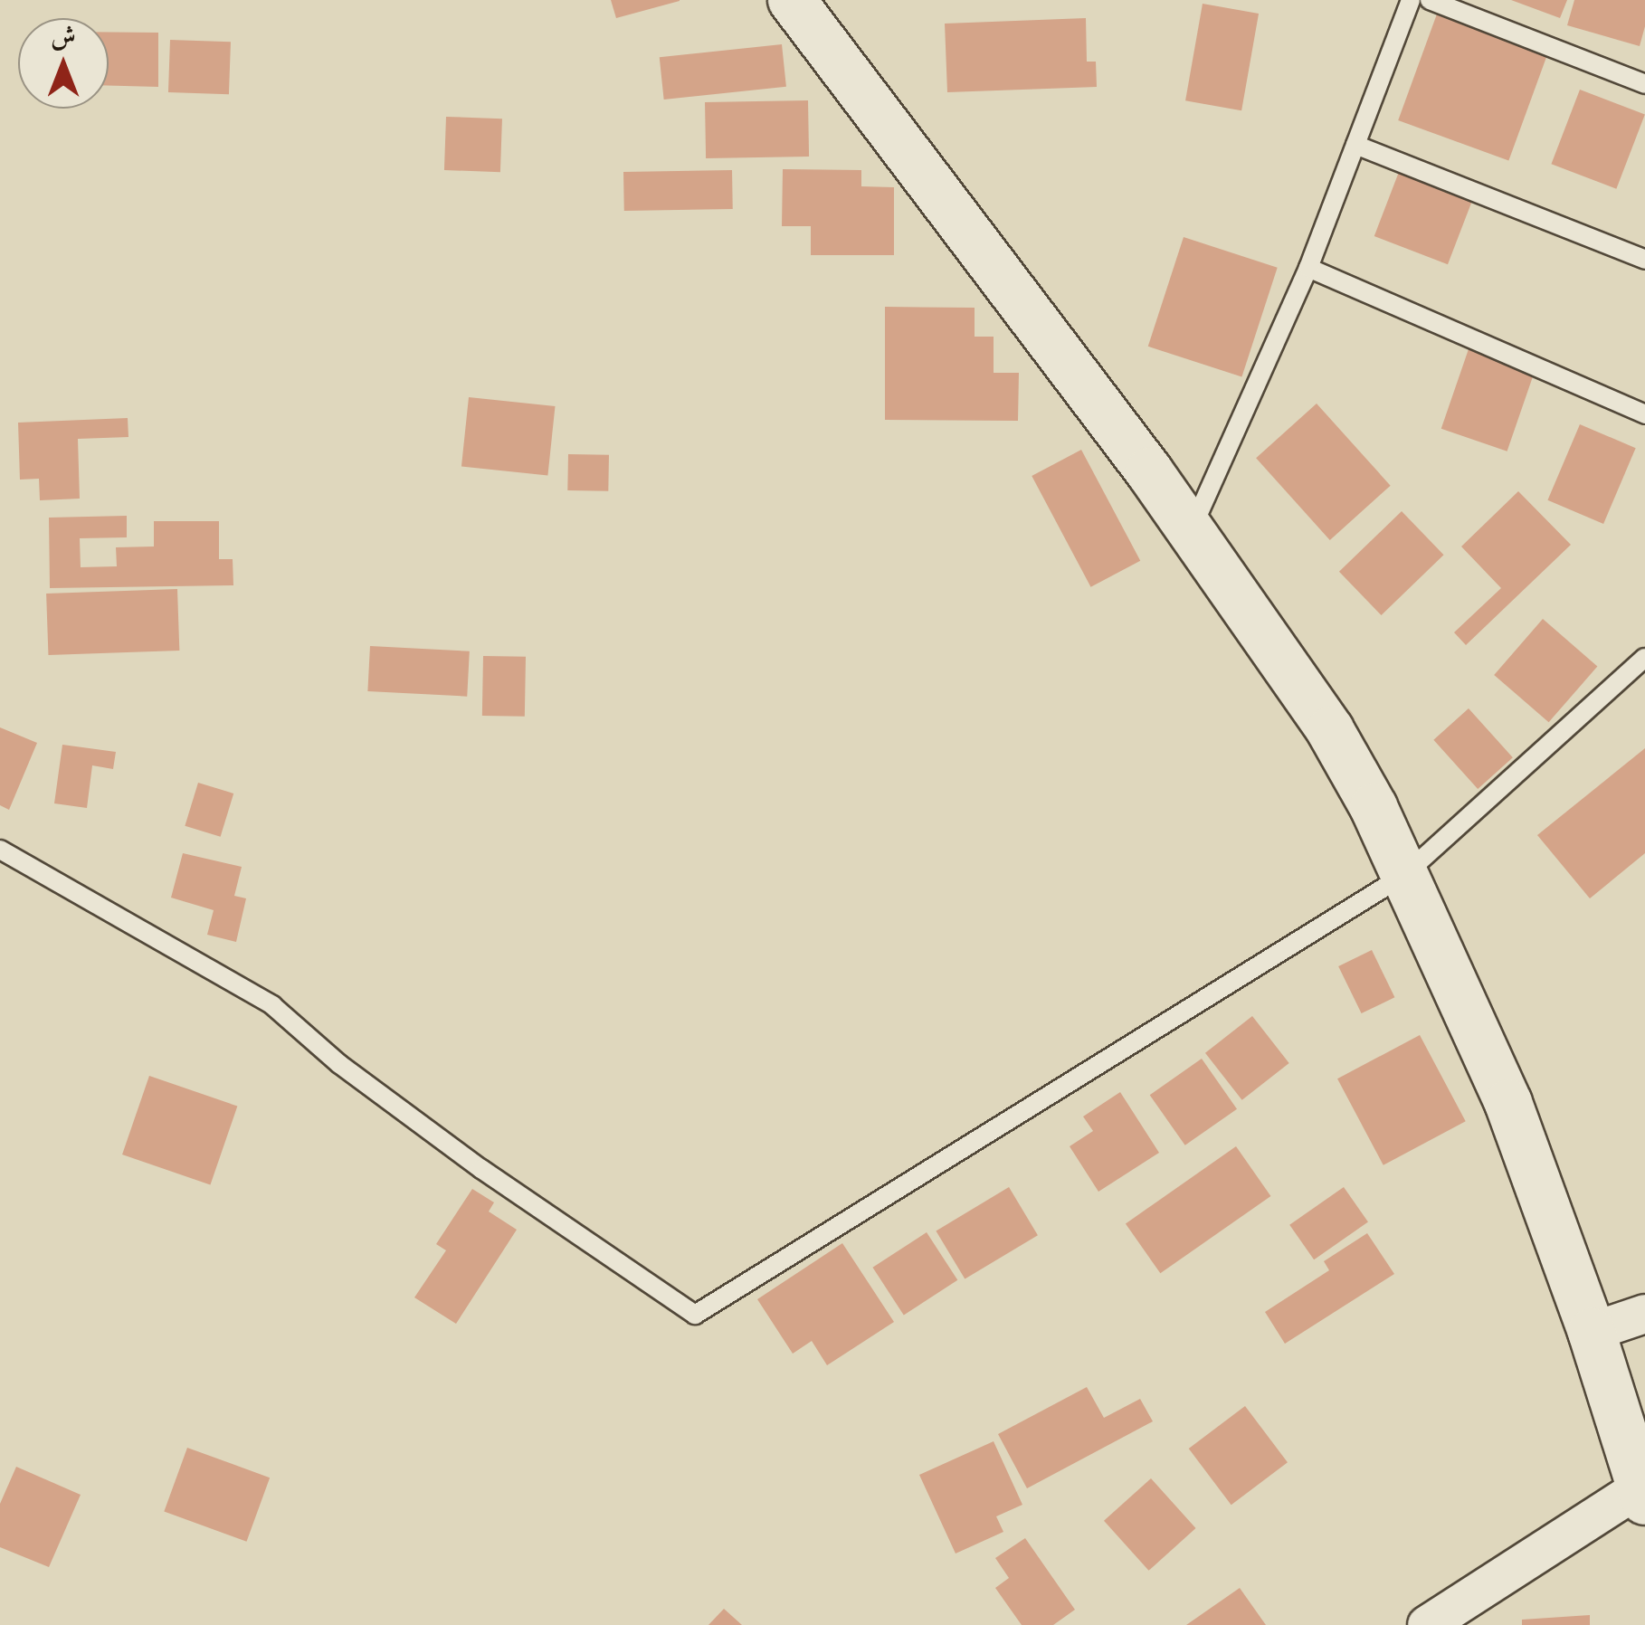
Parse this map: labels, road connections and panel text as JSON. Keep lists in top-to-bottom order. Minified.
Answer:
{"north":"top"}
